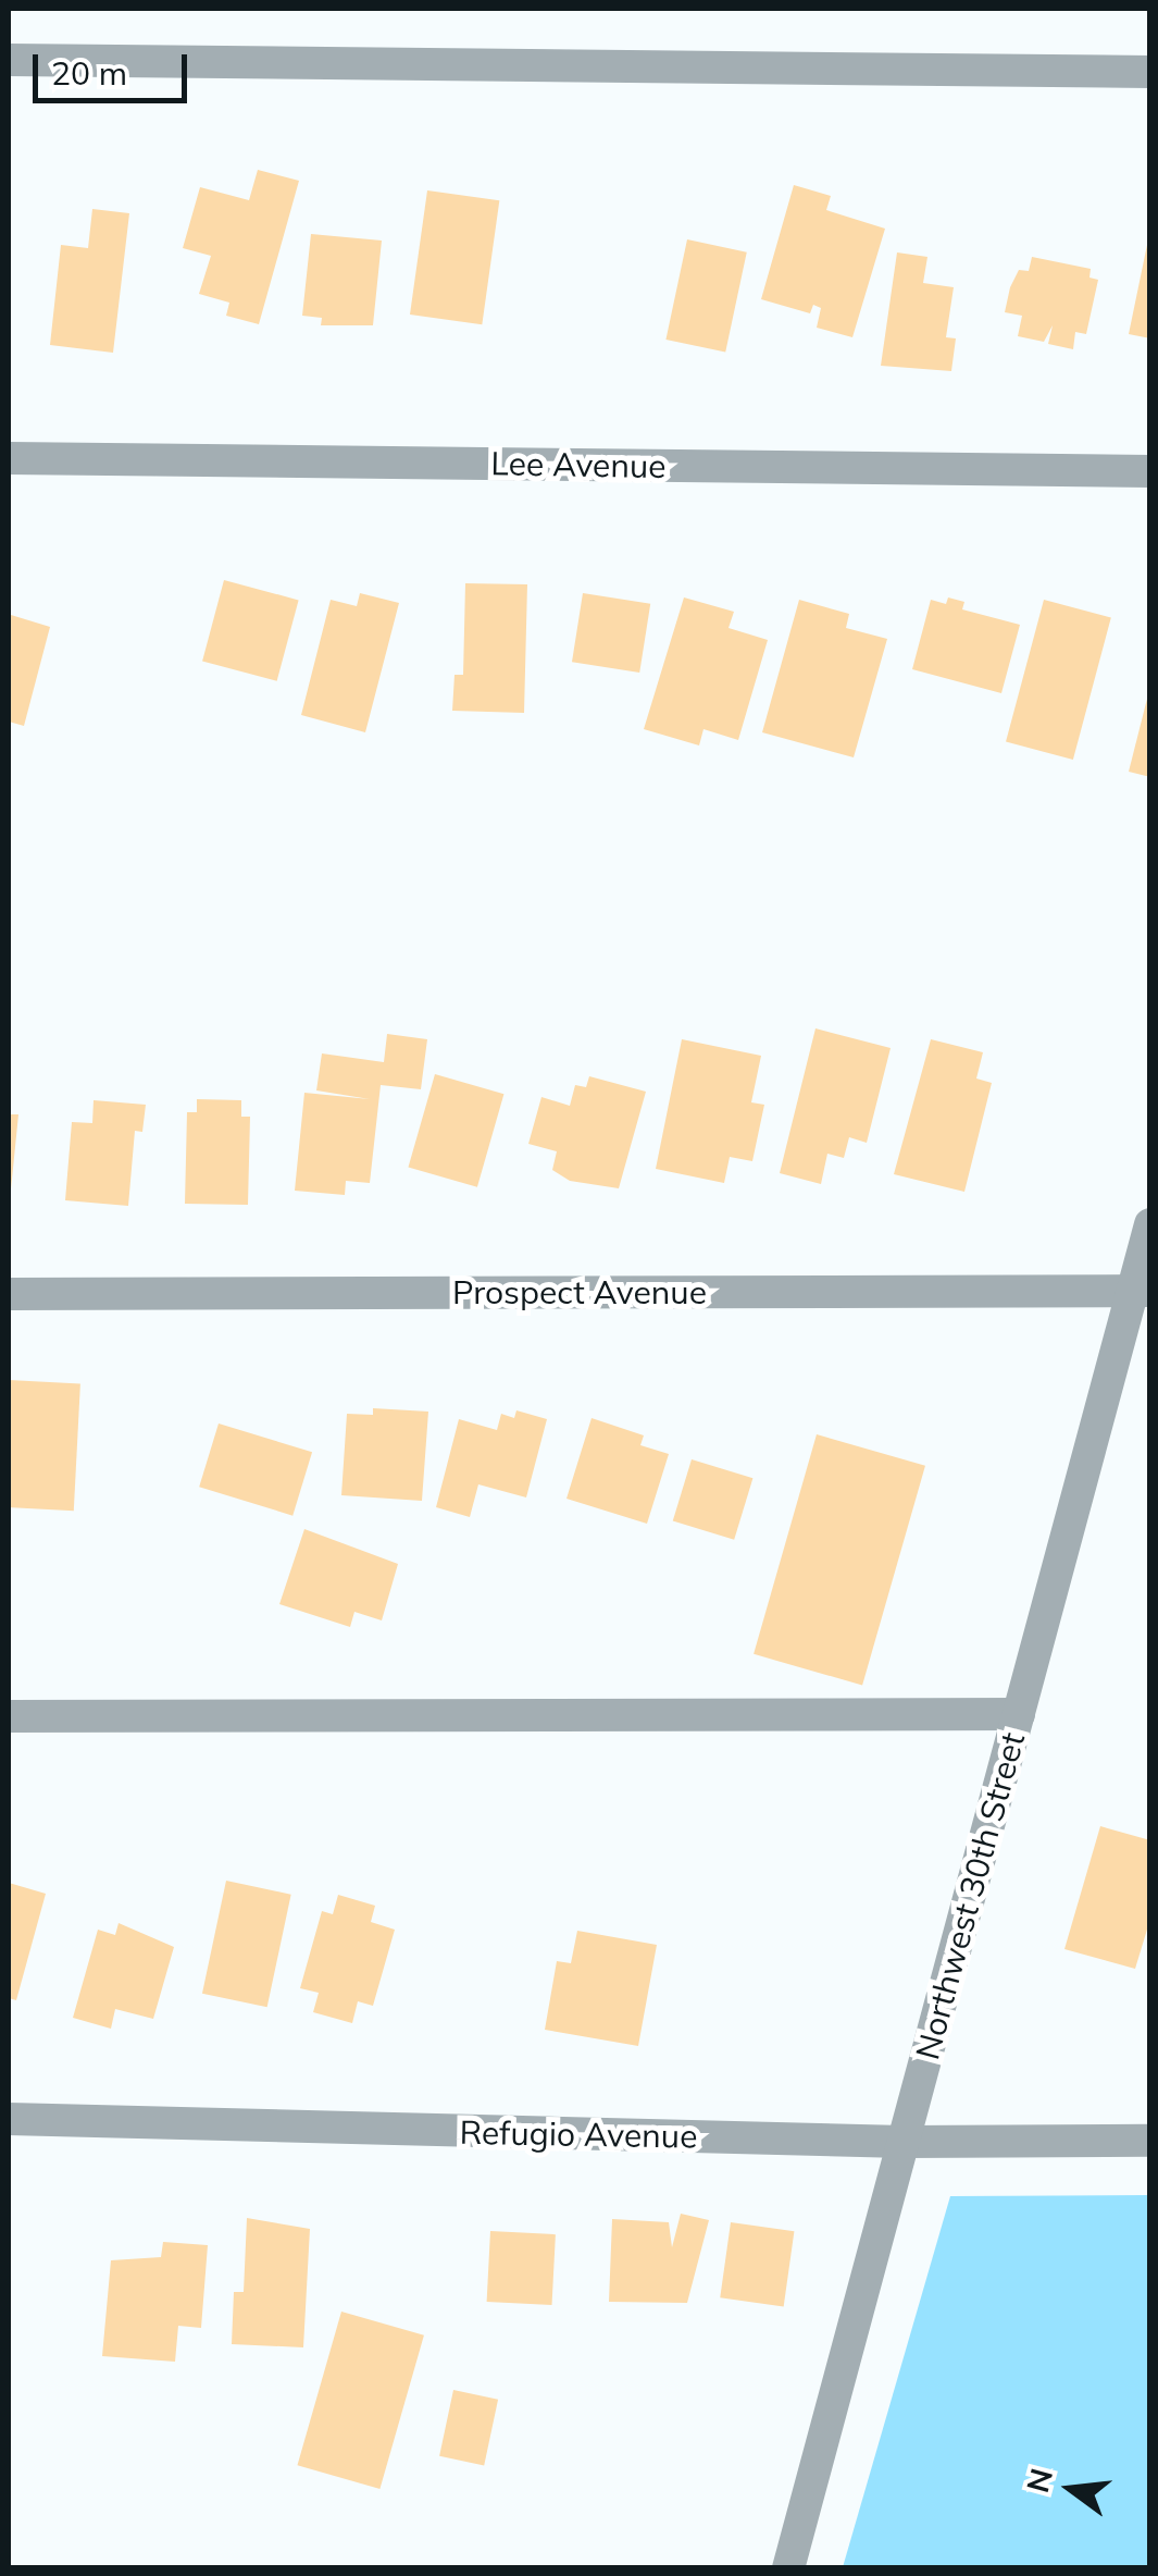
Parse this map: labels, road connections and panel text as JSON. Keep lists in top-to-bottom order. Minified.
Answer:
{"streets":{"street":["Lee Avenue","Prospect Avenue","Northwest 30th Street","Refugio Avenue"]},"crossings":[["Prospect Avenue","Northwest 30th Street"],["Northwest 30th Street","Refugio Avenue"]],"scale_bar":"20 m","north":"left"}
